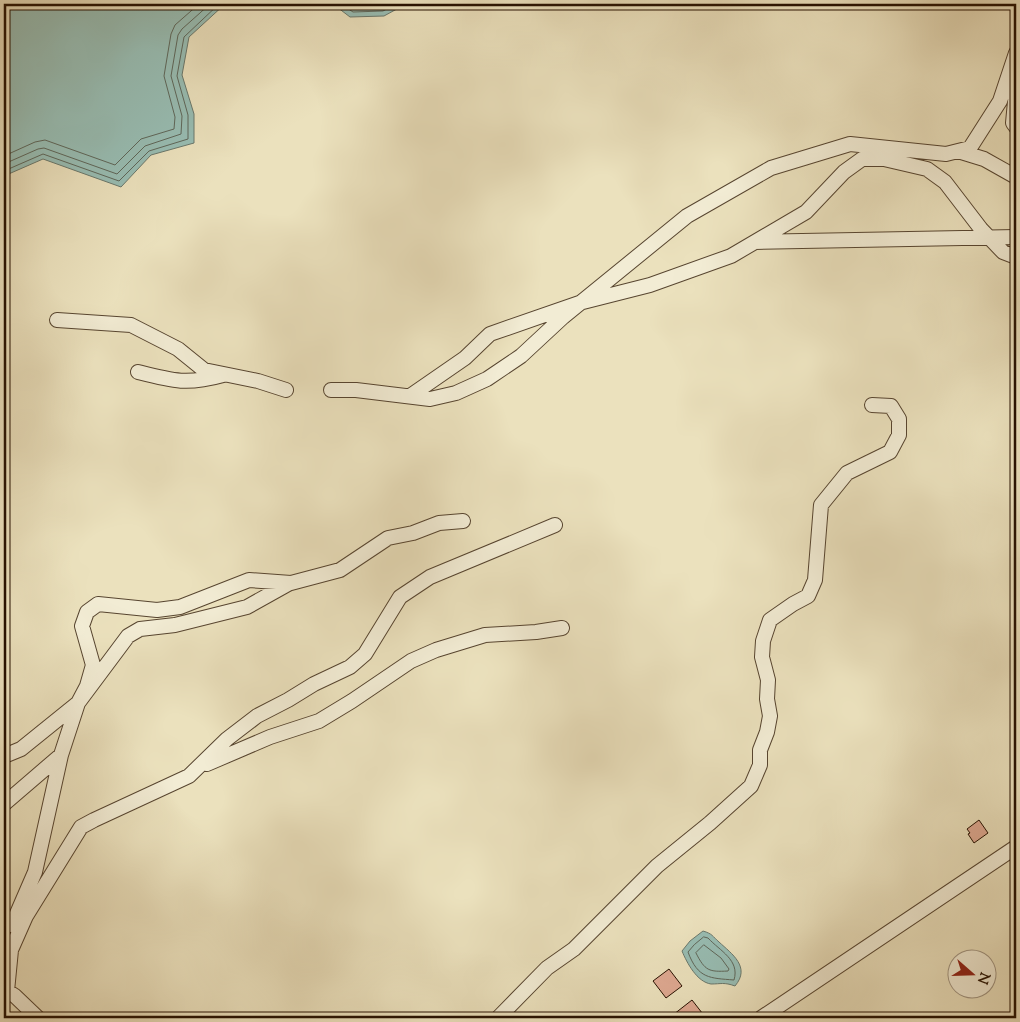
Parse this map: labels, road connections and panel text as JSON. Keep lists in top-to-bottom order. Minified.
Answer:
{"north":"right"}
